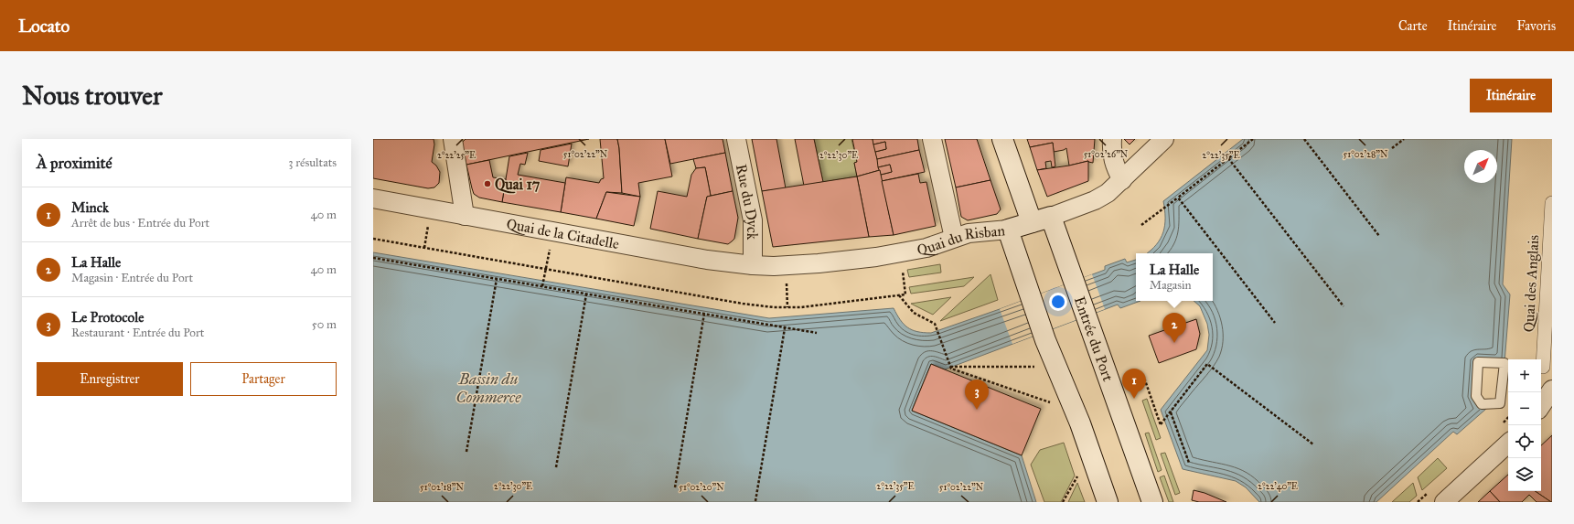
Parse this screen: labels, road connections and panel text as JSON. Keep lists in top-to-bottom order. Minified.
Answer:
{"streets":{"main road":["Quai du Risban","Entrée du Port"],"street":["Rue du Dyck","Quai de la Citadelle","Quai des Anglais"]},"crossings":[["Rue du Dyck","Quai de la Citadelle"],["Rue du Dyck","Quai du Risban"],["Quai de la Citadelle","Quai du Risban"],["Quai du Risban","Entrée du Port"]],"water":["Bassin du Commerce"],"places":["Quai 17"],"north":"top right","page":{"header":"Locato","nav":["Carte","Itinéraire","Favoris"],"buttons":["Itinéraire",["Enregistrer","Partager"]],"title":"Nous trouver","heading":["À proximité","3 résultats"],"list":[{"mark":"1","name":"Minck","note":"Arrêt de bus · Entrée du Port","value":"40 m"},{"mark":"2","name":"La Halle","note":"Magasin · Entrée du Port","value":"40 m"},{"mark":"3","name":"Le Protocole","note":"Restaurant · Entrée du Port","value":"50 m"}],"popup":["La Halle","Magasin"],"pins":["2","1","3"],"map_buttons":["+","−"]},"coordinates":["51°02'26\"N","51°02'22\"N","51°02'28\"N","2°22'25\"E","2°22'30\"E","2°22'35\"E","2°22'40\"E","51°02'18\"N","51°02'20\"N"]}
